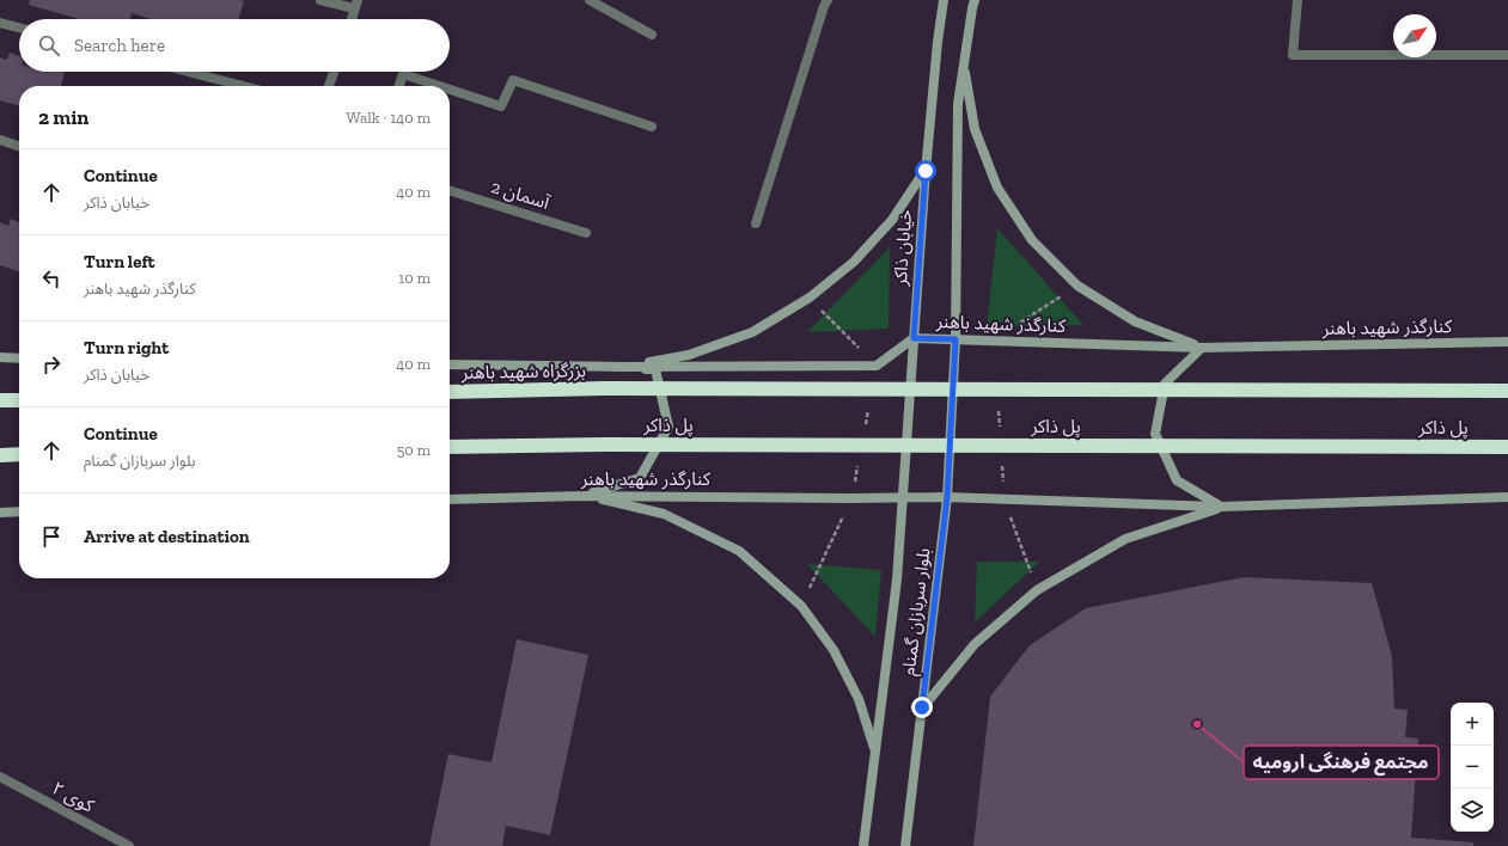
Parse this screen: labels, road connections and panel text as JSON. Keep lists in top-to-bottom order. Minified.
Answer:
{"streets":{"highway":["بزرگراه شهید باهنر","پل ذاکر"],"main road":["خیابان ذاکر","کنارگذر شهید باهنر","بلوار سربازان گمنام"],"street":["آسمان 2","کوی ۲"]},"crossings":[["خیابان ذاکر","کنارگذر شهید باهنر"],["خیابان ذاکر","بلوار سربازان گمنام"],["کنارگذر شهید باهنر","بلوار سربازان گمنام"],["بزرگراه شهید باهنر","پل ذاکر"]],"places":["مجتمع فرهنگی ارومیه"],"north":"top right","page":{"search":"Search here","heading":["2 min","Walk · 140 m"],"list":[["Continue","خیابان ذاکر","40 m"],["Turn left","کنارگذر شهید باهنر","10 m"],["Turn right","خیابان ذاکر","40 m"],["Continue","بلوار سربازان گمنام","50 m"],"Arrive at destination"],"map_buttons":["+","−"]}}
